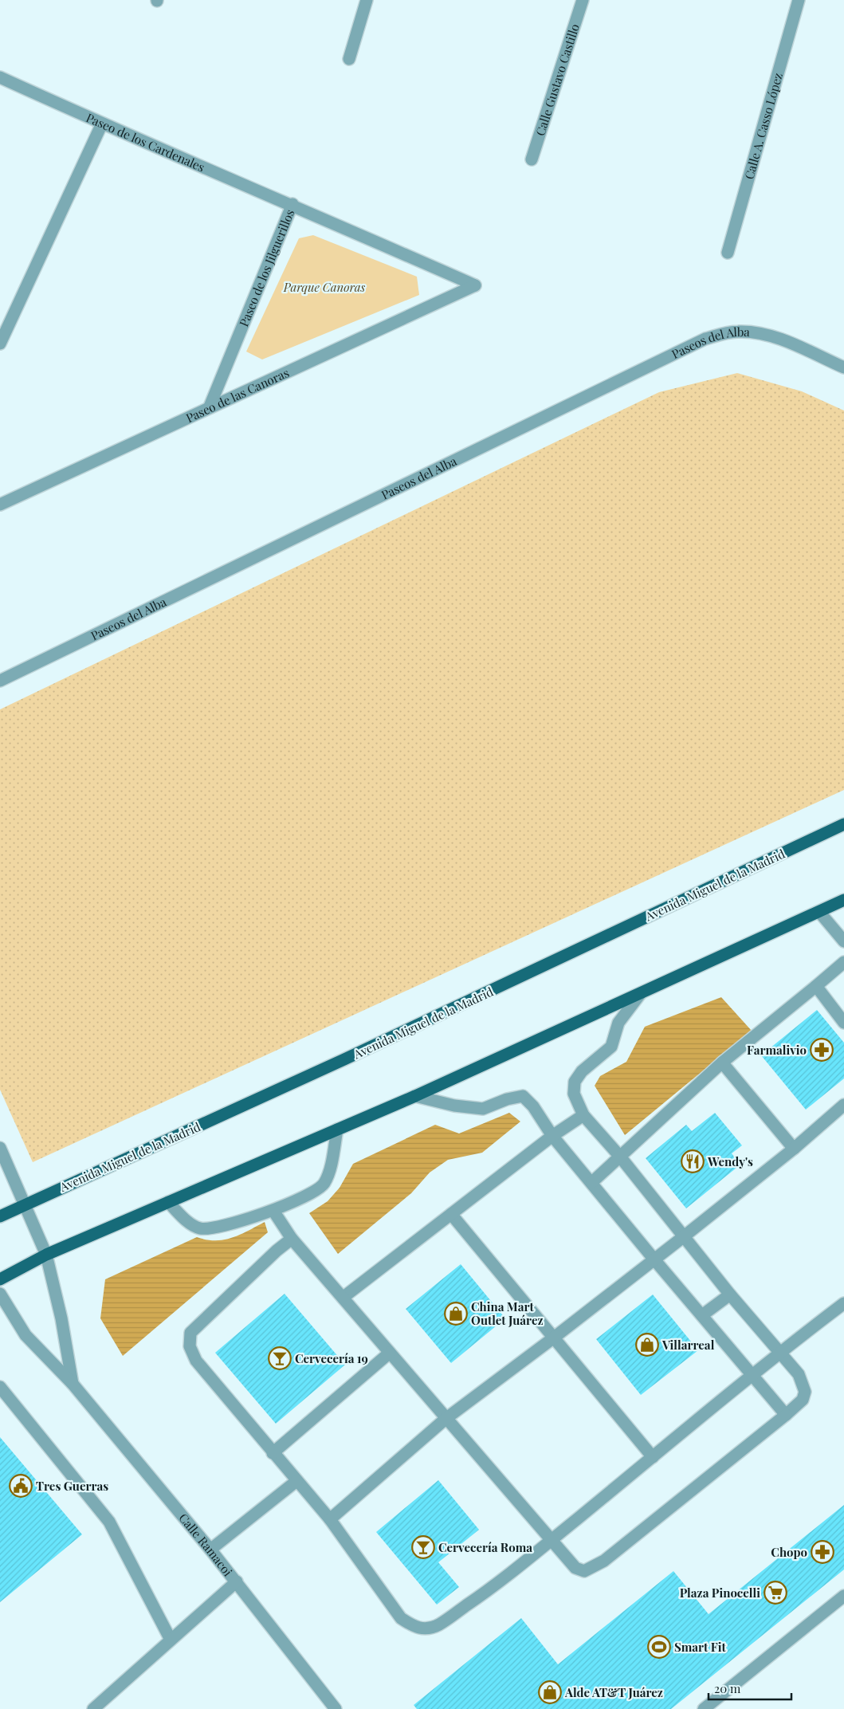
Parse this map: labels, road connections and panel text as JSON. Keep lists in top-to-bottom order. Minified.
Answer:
{"streets":{"main road":["Avenida Miguel de la Madrid"],"street":["Calle Gustavo Castillo","Calle A. Casso López","Paseo de los Cardenales","Paseo de los Jilguerillos","Paseos del Alba","Paseo de las Canoras","Calle Ramacoi"]},"crossings":[["Paseo de los Cardenales","Paseo de los Jilguerillos"],["Paseo de los Jilguerillos","Paseo de las Canoras"]],"parks":["Parque Canoras"],"places":{"pharmacy":["Farmalivio","Chopo"],"restaurant":["Wendy's"],"shop":["China Mart Outlet Juárez","Villarreal","Alde AT&T Juárez"],"bar":["Cervecería 19","Cervecería Roma"],"public building":["Tres Guerras"],"supermarket":["Plaza Pinocelli"],"sports":["Smart Fit"]},"scale_bar":"20 m"}
